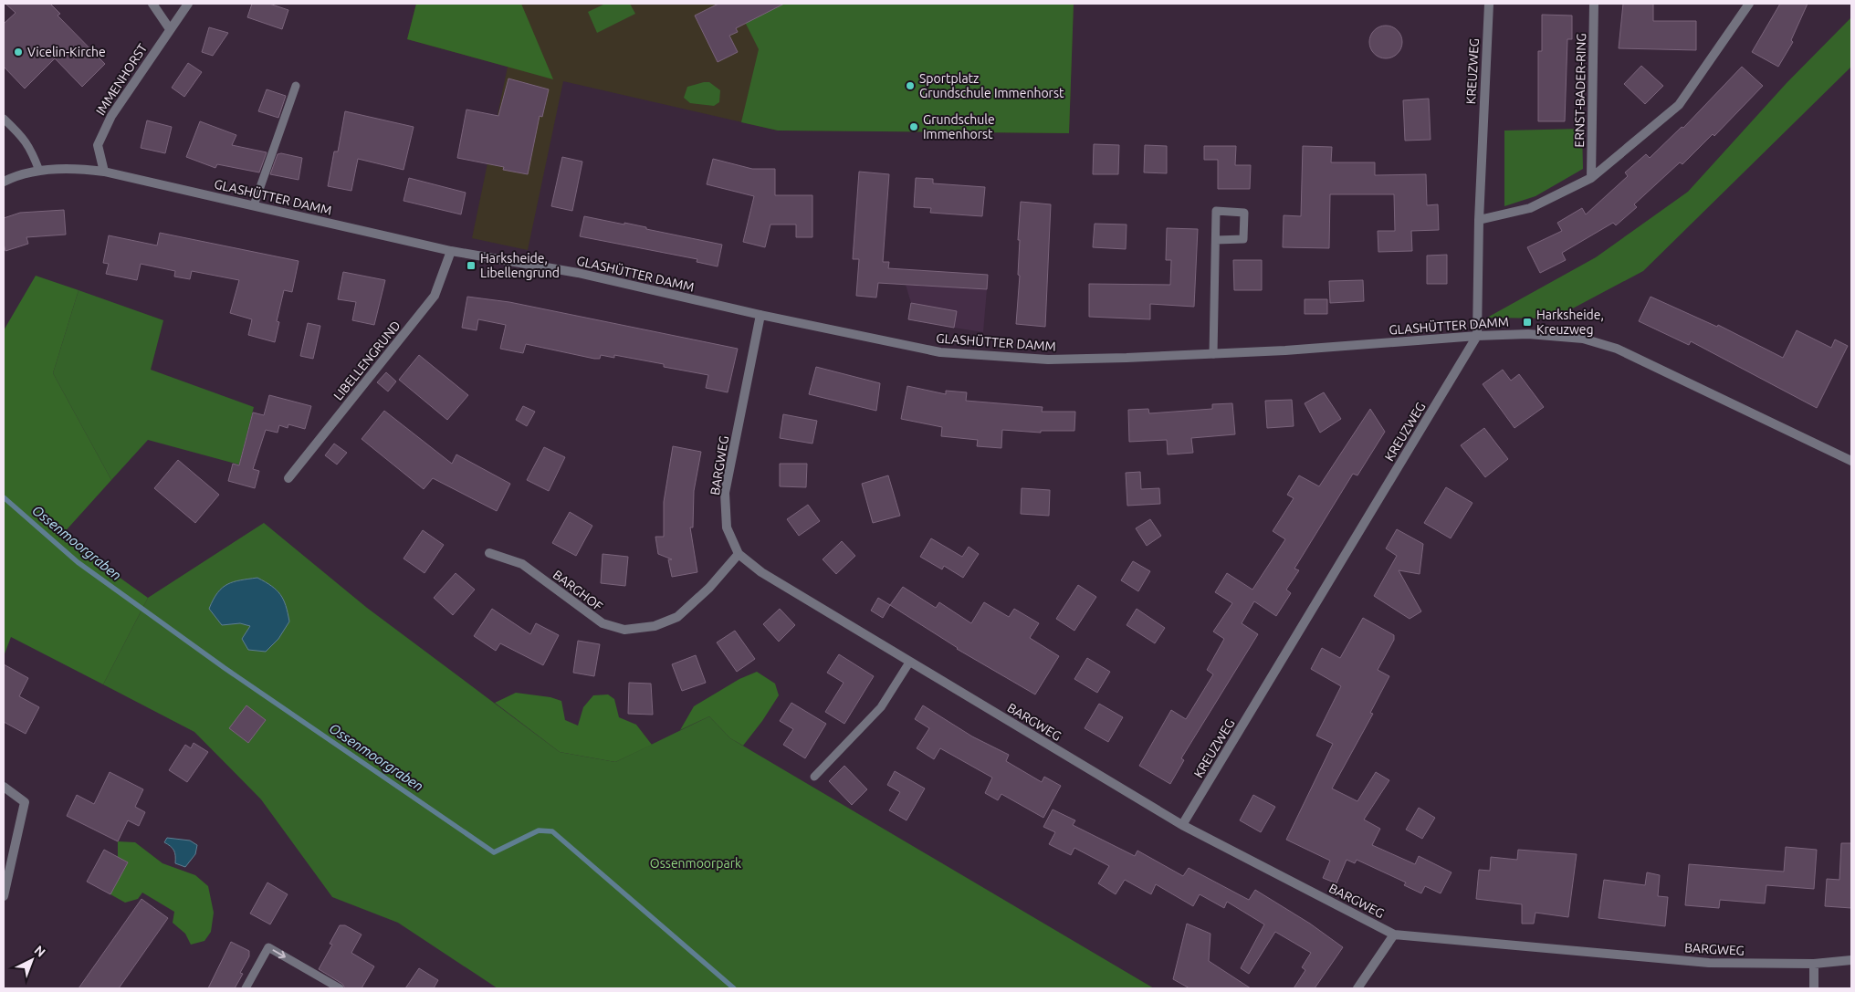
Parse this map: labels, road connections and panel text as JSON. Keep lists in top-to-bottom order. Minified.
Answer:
{"streets":{"street":["KREUZWEG","IMMENHORST","ERNST-BADER-RING","GLASHÜTTER DAMM","LIBELLENGRUND","BARGWEG","BARGHOF"]},"crossings":[["KREUZWEG","GLASHÜTTER DAMM"],["KREUZWEG","BARGWEG"],["IMMENHORST","GLASHÜTTER DAMM"],["GLASHÜTTER DAMM","LIBELLENGRUND"],["GLASHÜTTER DAMM","BARGWEG"],["BARGWEG","BARGHOF"]],"water":["Ossenmoorgraben"],"parks":["Ossenmoorpark"],"places":{"other":["Vicelin-Kirche","Sportplatz Grundschule Immenhorst","Grundschule Immenhorst"],"transit":["Harksheide, Libellengrund","Harksheide, Kreuzweg"]},"north":"top right"}
